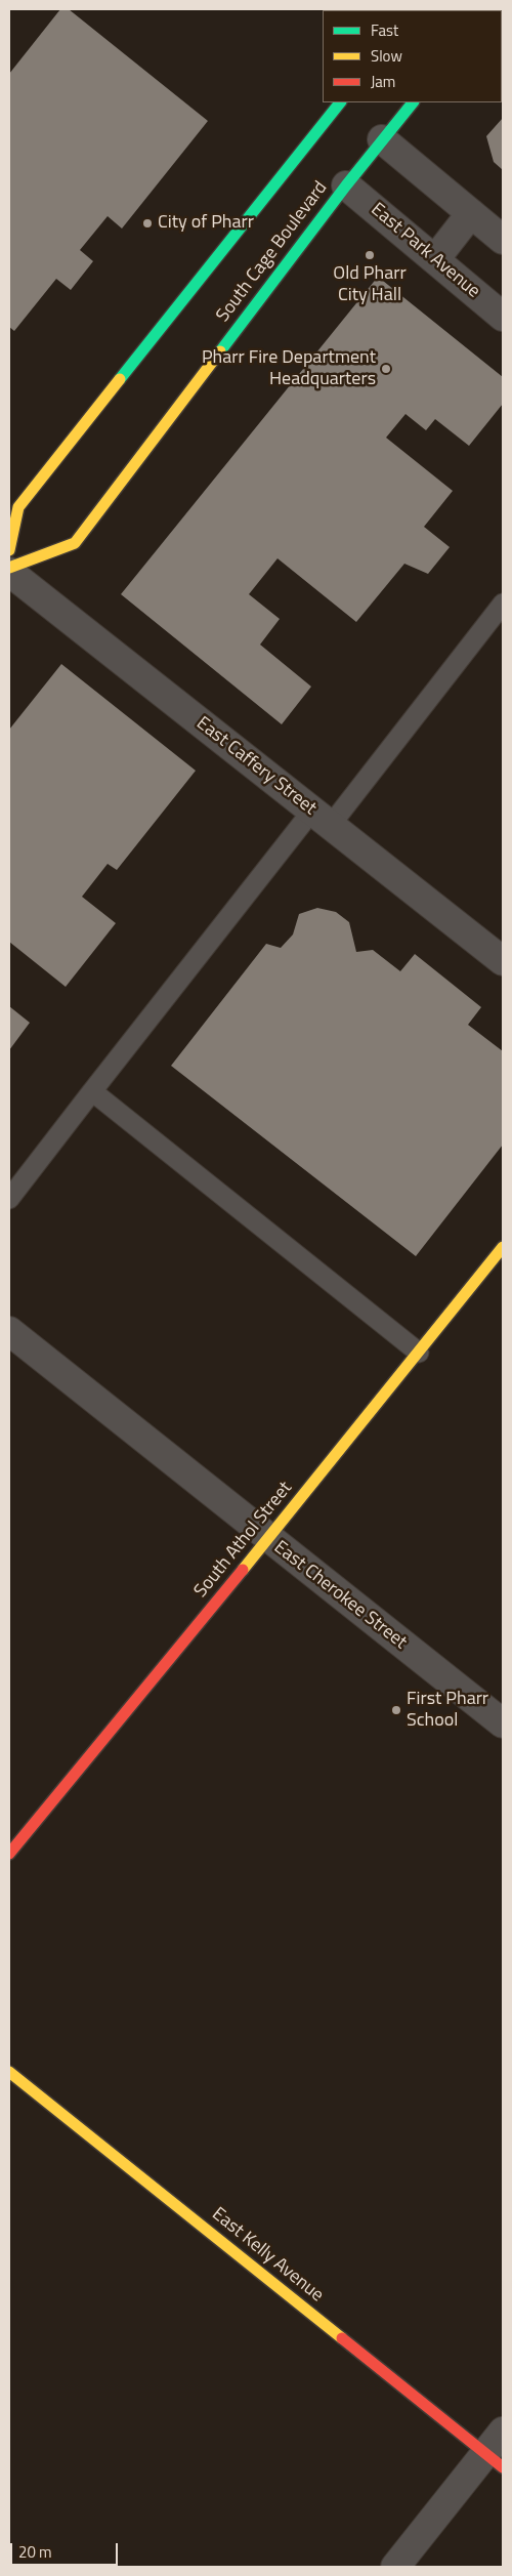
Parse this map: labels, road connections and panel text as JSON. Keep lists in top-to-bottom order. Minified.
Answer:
{"streets":{"street":["East Park Avenue","South Cage Boulevard","East Caffery Street","South Athol Street","East Cherokee Street","East Kelly Avenue"]},"crossings":[["East Park Avenue","South Cage Boulevard"],["South Athol Street","East Cherokee Street"]],"places":["City of Pharr","Old Pharr City Hall","Pharr Fire Department Headquarters","First Pharr School"],"legend":["Fast","Slow","Jam"],"scale_bar":"20 m"}
